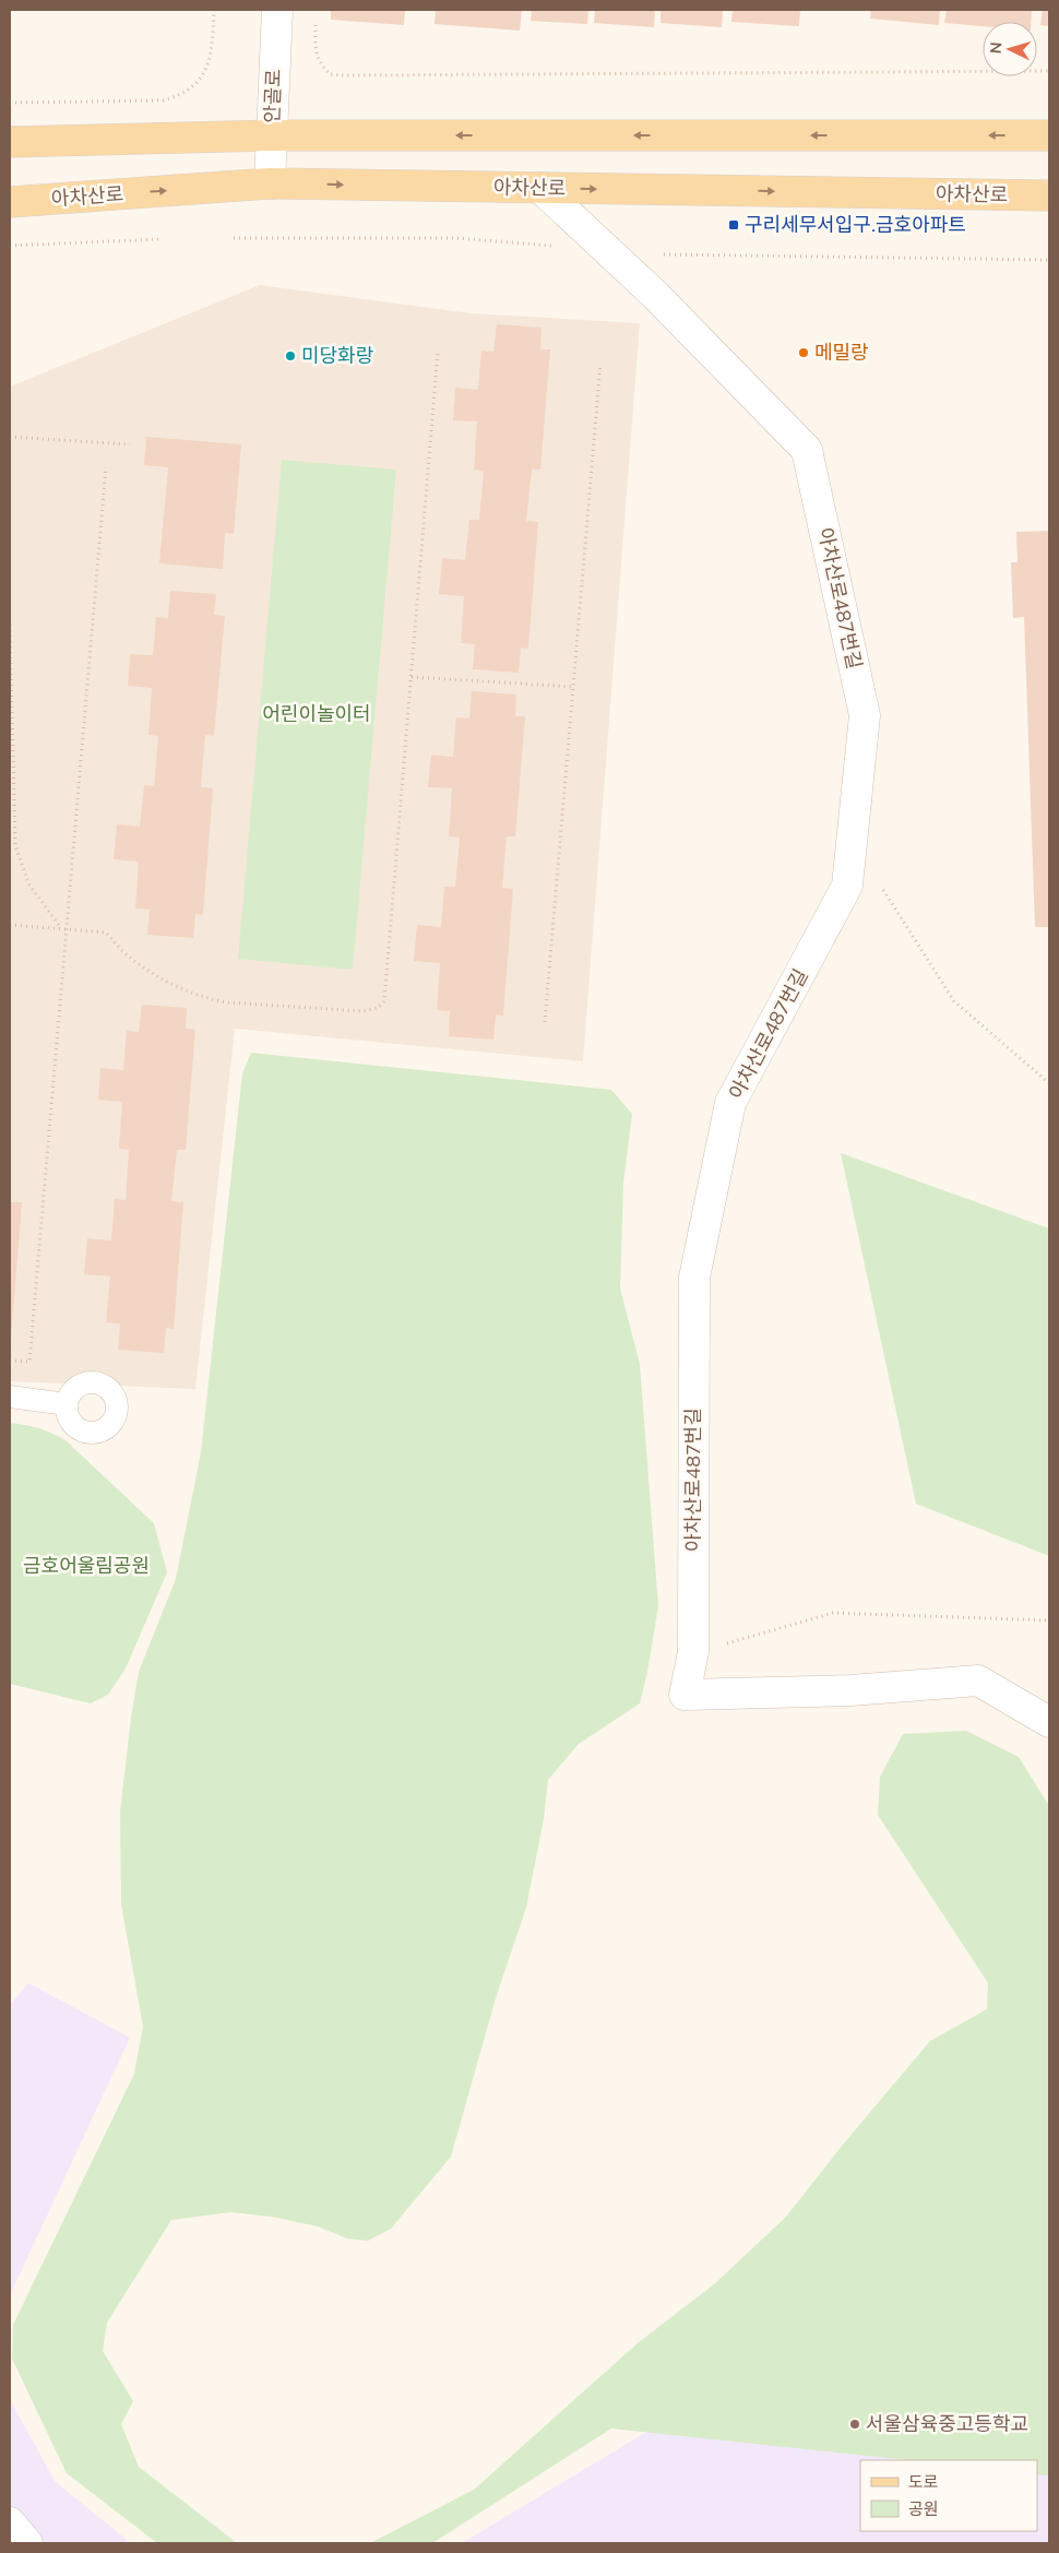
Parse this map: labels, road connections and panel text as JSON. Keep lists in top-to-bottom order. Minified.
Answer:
{"streets":{"main road":["아차산로"],"street":["안골로","아차산로487번길"]},"crossings":[["안골로","아차산로"],["아차산로","아차산로487번길"]],"parks":["어린이놀이터","금호어울림공원"],"places":{"transit":["구리세무서입구.금호아파트"],"other":["메밀랑","미당화랑","서울삼육중고등학교"]},"legend":["도로","공원"],"north":"left"}
